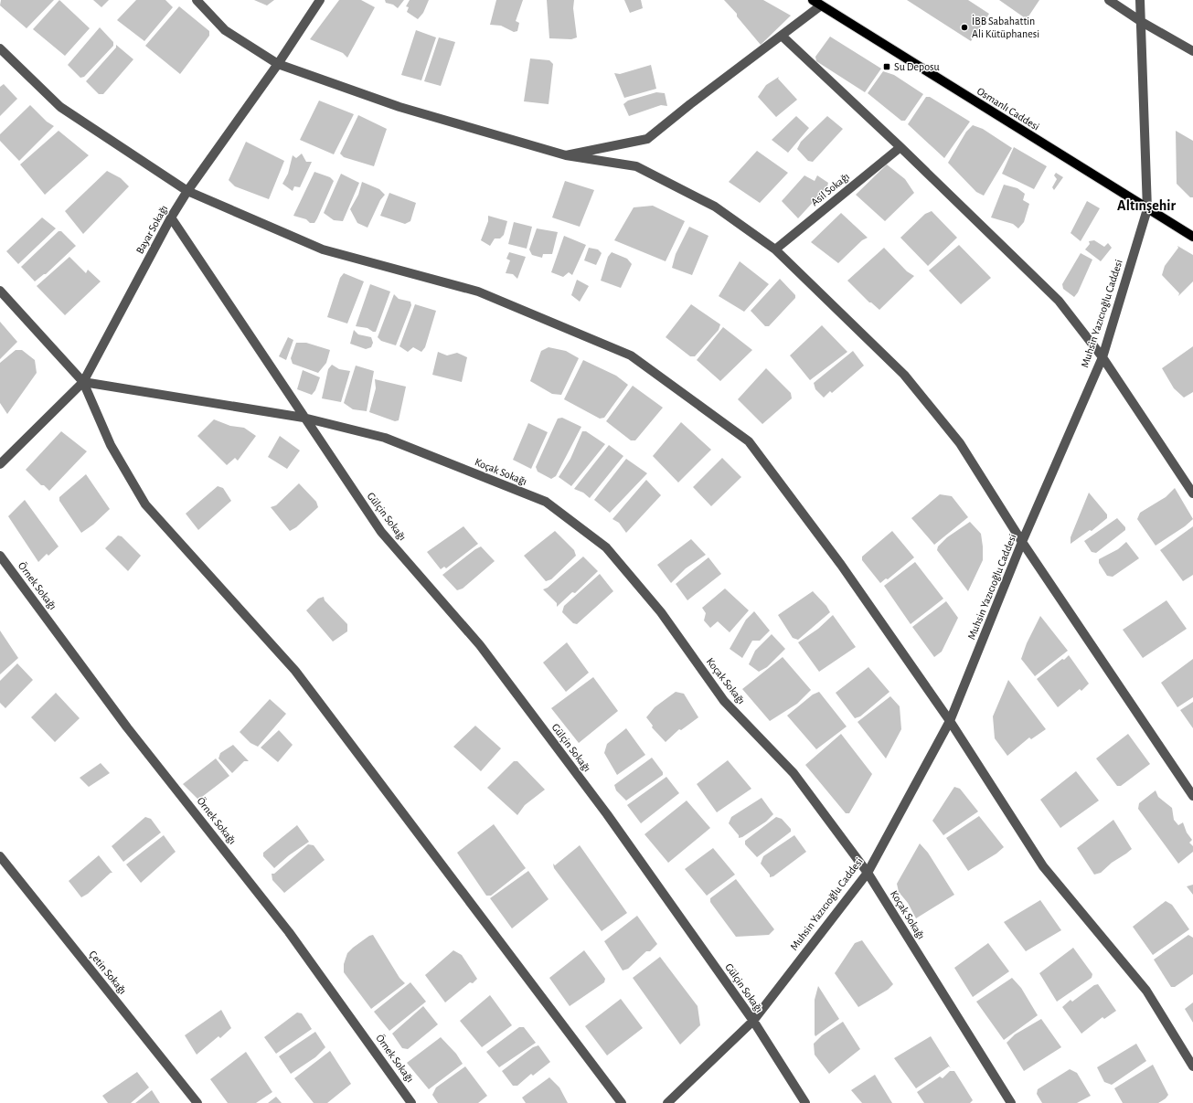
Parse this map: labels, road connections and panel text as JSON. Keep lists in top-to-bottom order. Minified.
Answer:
{"streets":{"main road":["Osmanlı Caddesi"],"street":["Asil Sokağı","Bayar Sokağı","Muhsin Yazıcıoğlu Caddesi","Koçak Sokağı","Gülçin Sokağı","Örnek Sokağı","Çetin Sokağı"]},"crossings":[["Osmanlı Caddesi","Muhsin Yazıcıoğlu Caddesi"],["Bayar Sokağı","Koçak Sokağı"],["Bayar Sokağı","Gülçin Sokağı"],["Muhsin Yazıcıoğlu Caddesi","Koçak Sokağı"],["Muhsin Yazıcıoğlu Caddesi","Gülçin Sokağı"],["Koçak Sokağı","Gülçin Sokağı"]],"districts":["Altınşehir"],"places":{"other":["İBB Sabahattin Ali Kütüphanesi"],"transit":["Su Deposu"]}}
